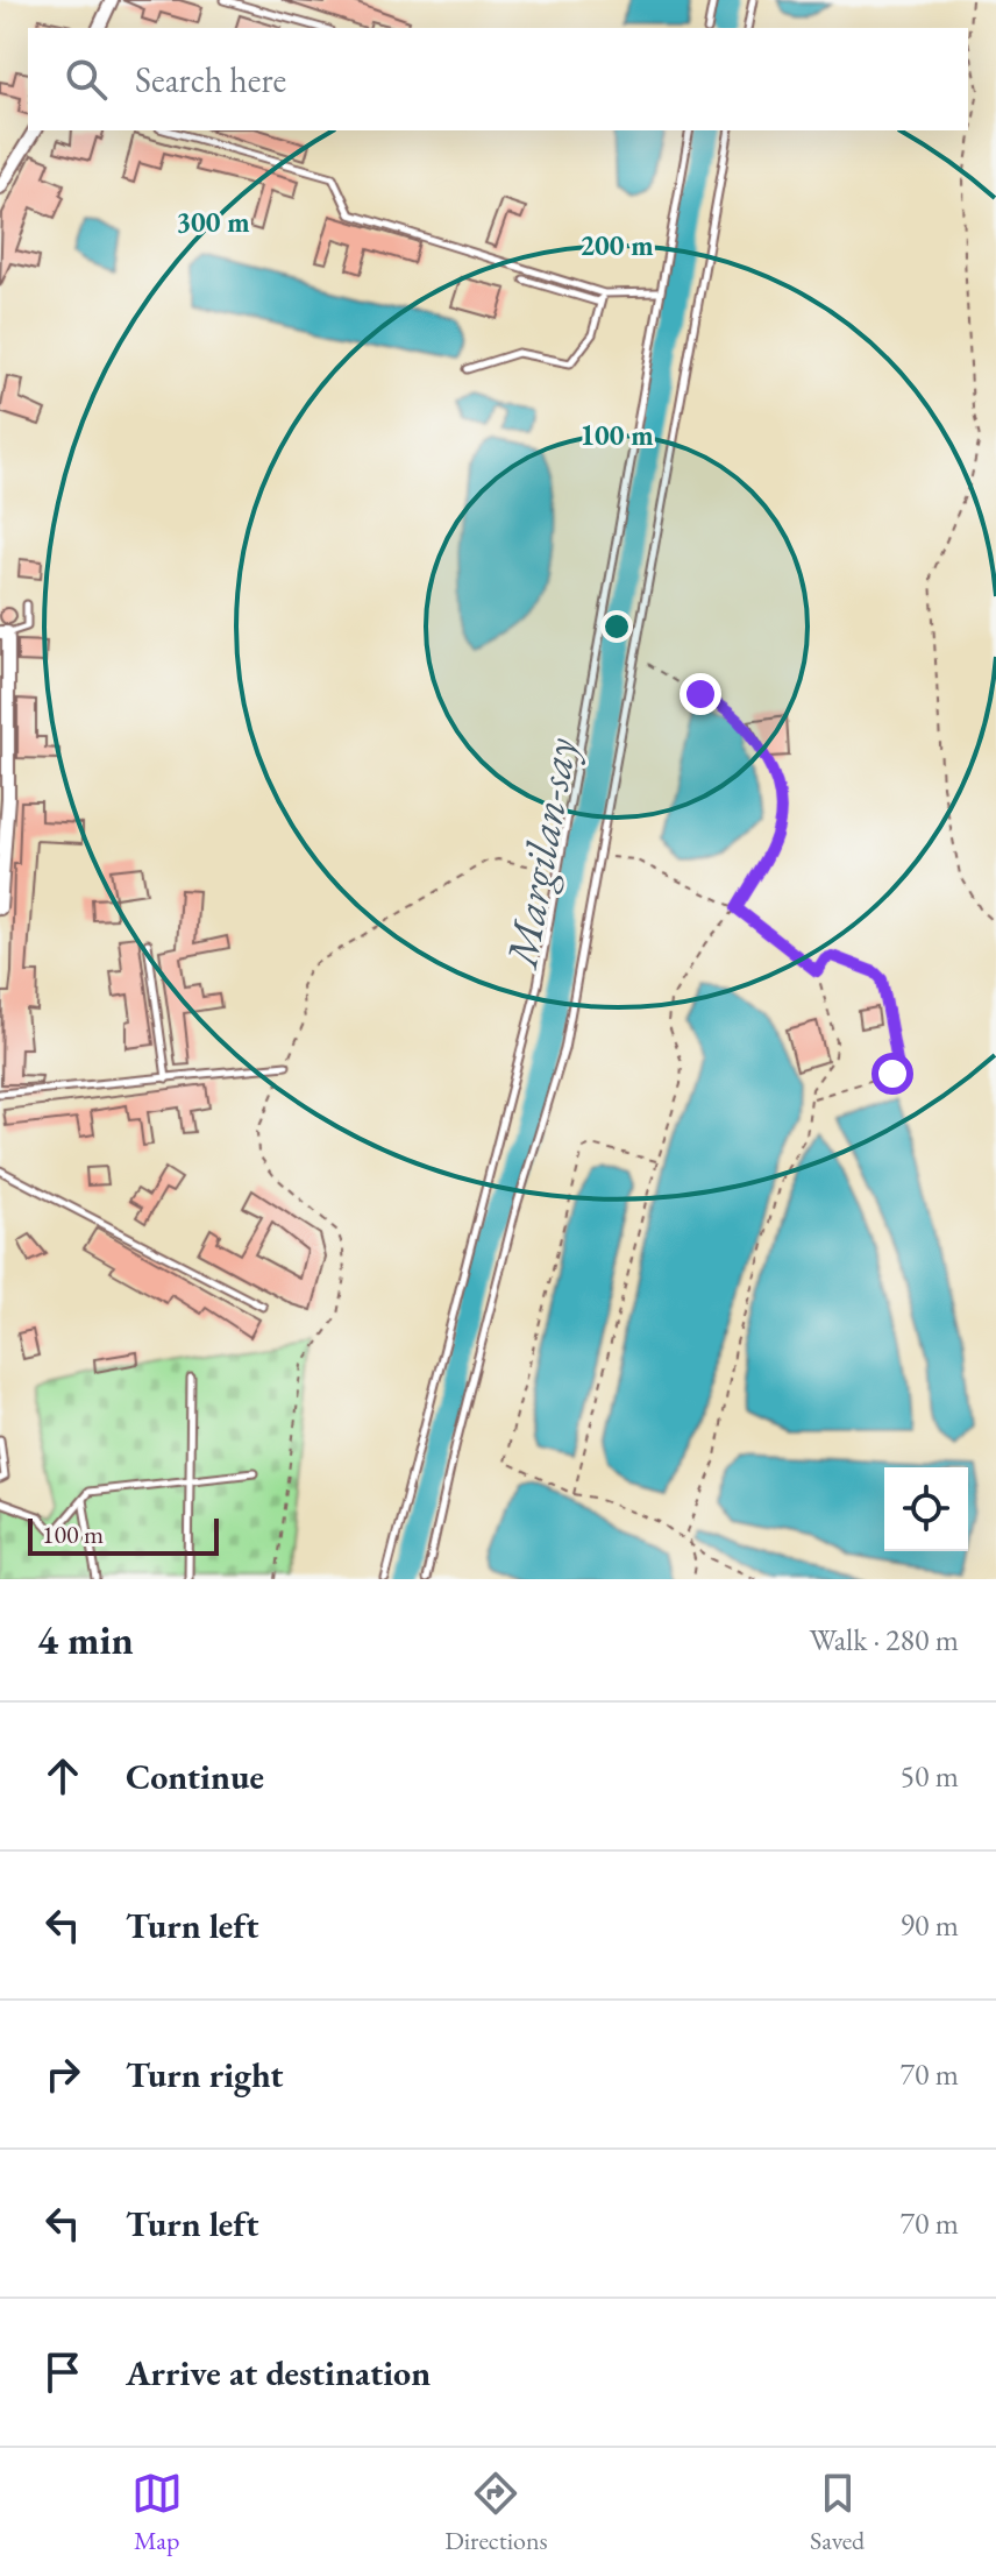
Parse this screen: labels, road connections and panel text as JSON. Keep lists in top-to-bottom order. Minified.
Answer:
{"water":["Margilan-say"],"scale_bar":"100 m","page":{"search":"Search here","scale":"100 m","heading":["4 min","Walk · 280 m"],"list":[["Continue","50 m"],["Turn left","90 m"],["Turn right","70 m"],["Turn left","70 m"],"Arrive at destination"],"nav":["Map","Directions","Saved"]},"rings":["300 m","200 m","100 m"]}
